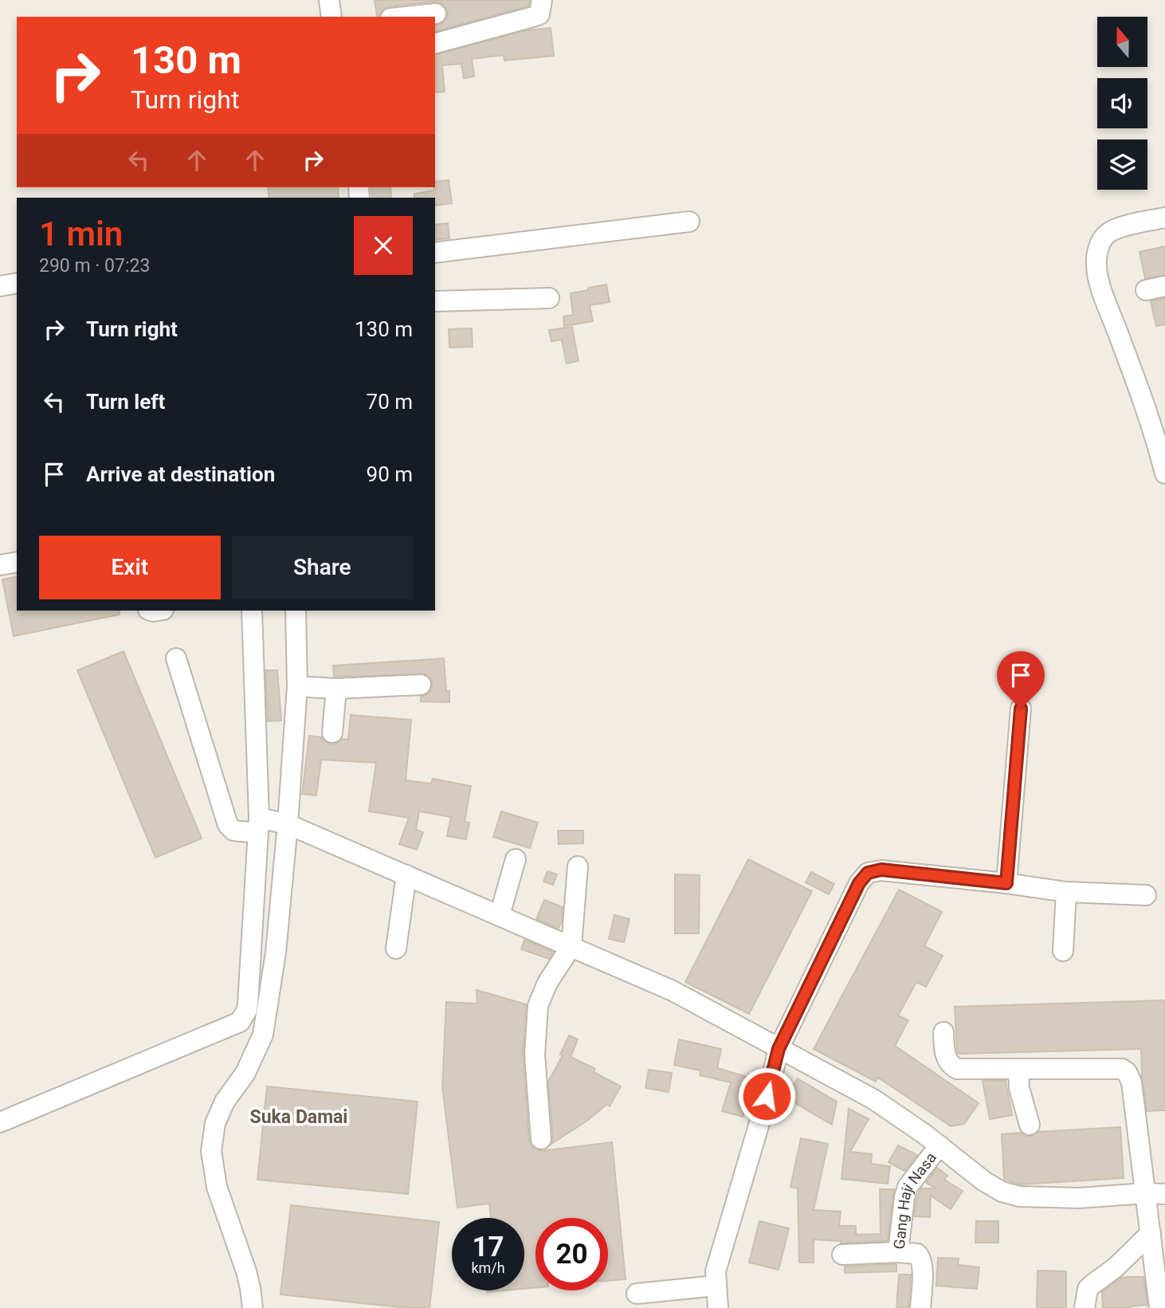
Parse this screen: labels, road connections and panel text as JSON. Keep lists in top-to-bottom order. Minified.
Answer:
{"streets":{"street":["Gang Haji Nasa"]},"districts":["Suka Damai"],"north":"top","page":{"turn":["130 m","Turn right"],"heading":["1 min","290 m · 07:23"],"list":[{"name":"Turn right","value":"130 m"},{"name":"Turn left","value":"70 m"},{"name":"Arrive at destination","value":"90 m"}],"buttons":["Exit","Share"],"speed":"17 km/h","limit":"20"}}
